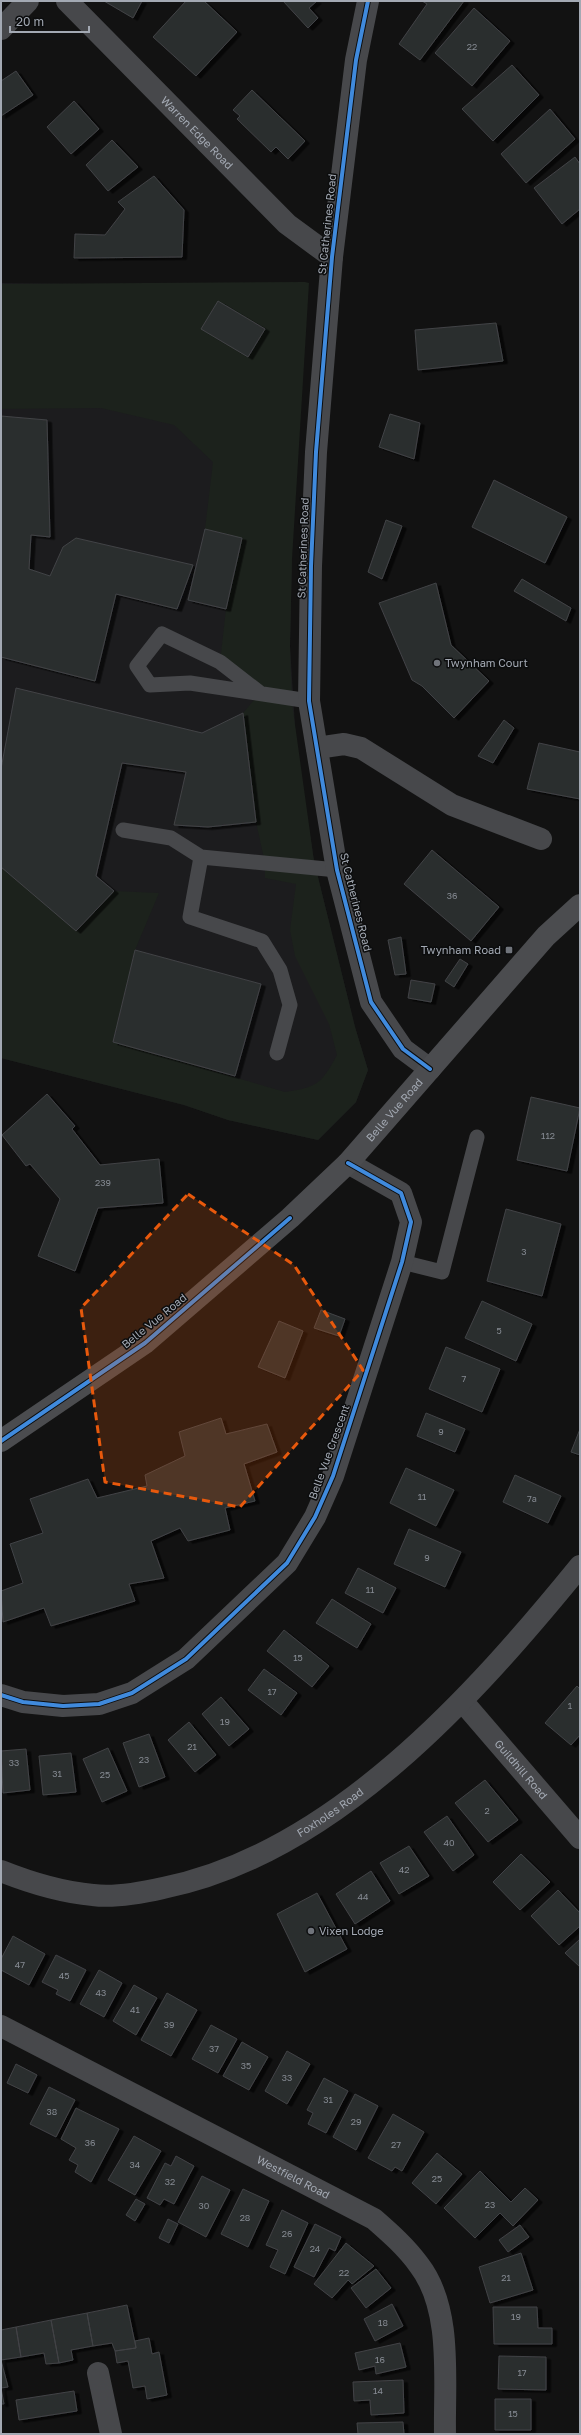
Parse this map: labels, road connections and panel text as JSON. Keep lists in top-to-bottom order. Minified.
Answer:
{"streets":{"main road":["Belle Vue Road"],"street":["Warren Edge Road","St Catherines Road","Belle Vue Crescent","Guildhill Road","Foxholes Road","Westfield Road"]},"crossings":[["Warren Edge Road","St Catherines Road"],["St Catherines Road","Belle Vue Road"],["Belle Vue Road","Belle Vue Crescent"],["Guildhill Road","Foxholes Road"]],"places":{"other":["Twynham Court","Vixen Lodge"],"transit":["Twynham Road"]},"house_numbers":["22","36","112","239","3","5","7","9","11","7a","9","11","15","17","1","19","21","23","33","31","25","2","40","42","44","47","45","43","41","39","37","35","33","31","38","29","36","27","34","25","32","23","30","28","26","24","22","21","19","18","16","17","14","15"],"scale_bar":"20 m"}
